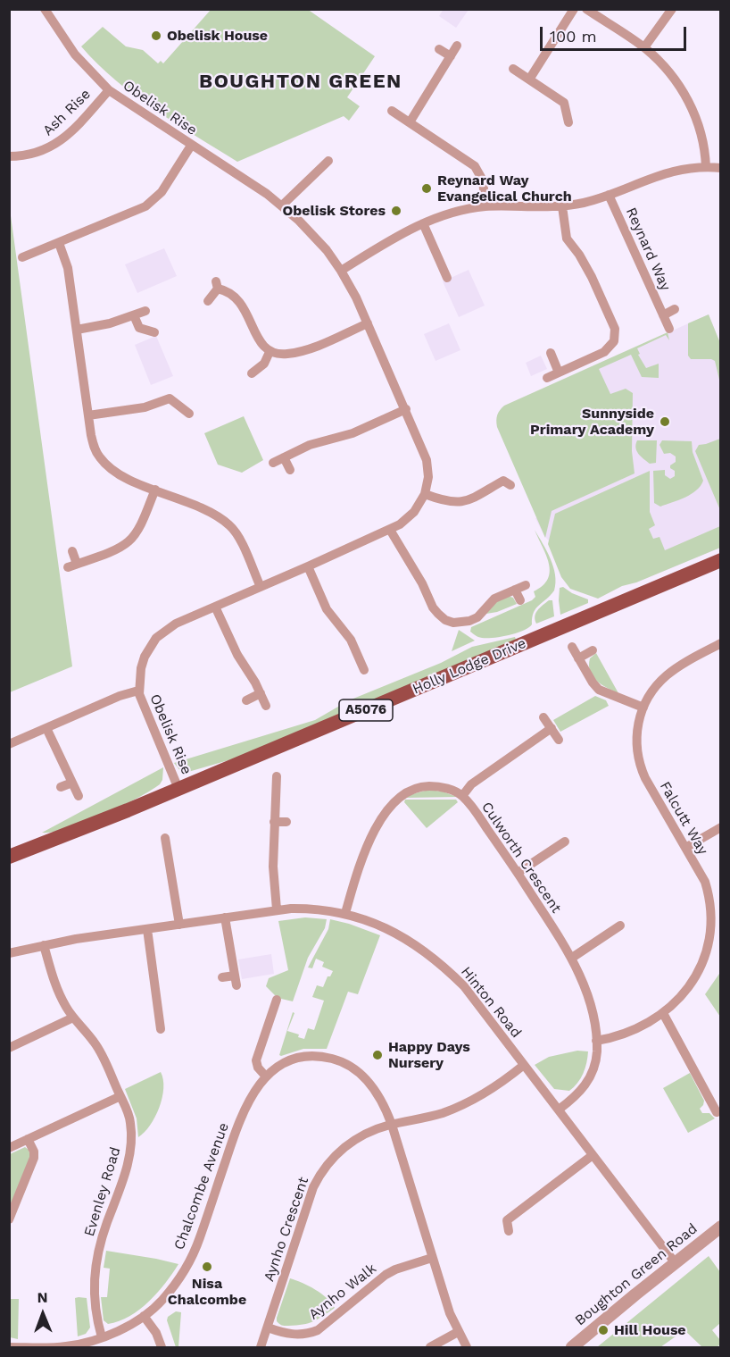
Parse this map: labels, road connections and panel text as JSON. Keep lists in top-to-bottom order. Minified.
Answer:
{"streets":{"main road":["Holly Lodge Drive","A5076"],"street":["Obelisk Rise","Ash Rise","Reynard Way","Falcutt Way","Culworth Crescent","Hinton Road","Chalcombe Avenue","Evenley Road","Aynho Crescent","Boughton Green Road","Aynho Walk"]},"crossings":[["Obelisk Rise","Ash Rise"],["Obelisk Rise","Reynard Way"],["Obelisk Rise","Holly Lodge Drive"],["Falcutt Way","Culworth Crescent"],["Culworth Crescent","Hinton Road"],["Hinton Road","Evenley Road"],["Hinton Road","Aynho Crescent"],["Hinton Road","Boughton Green Road"],["Chalcombe Avenue","Evenley Road"],["Chalcombe Avenue","Aynho Crescent"],["Chalcombe Avenue","Aynho Walk"],["Aynho Crescent","Aynho Walk"]],"districts":["BOUGHTON GREEN"],"places":["Obelisk House","Reynard Way Evangelical Church","Obelisk Stores","Sunnyside Primary Academy","Happy Days Nursery","Nisa Chalcombe","Hill House"],"scale_bar":"100 m","north":"top"}
